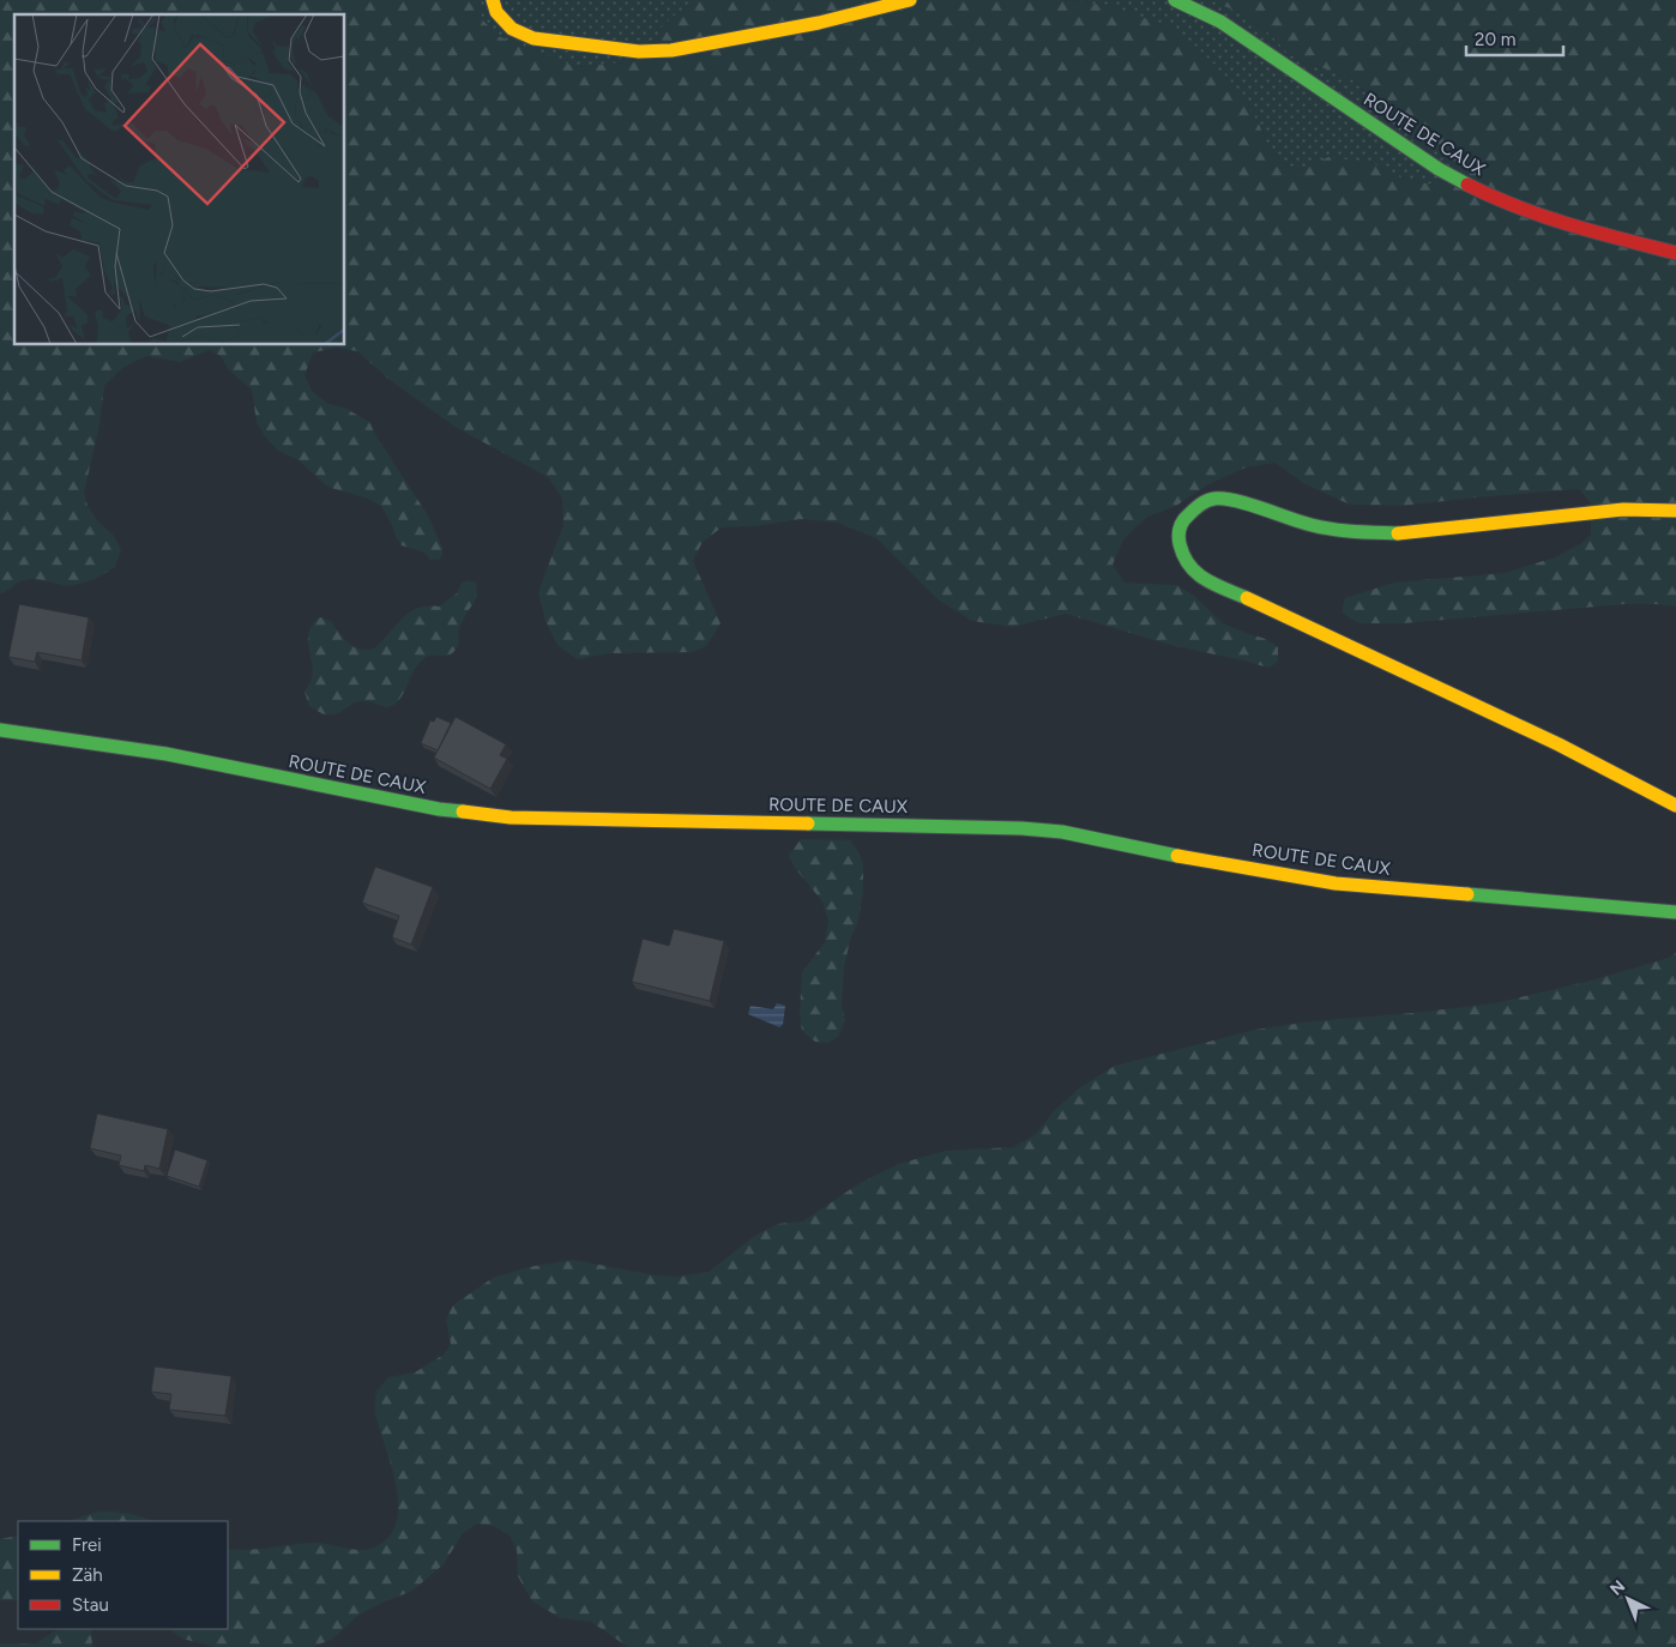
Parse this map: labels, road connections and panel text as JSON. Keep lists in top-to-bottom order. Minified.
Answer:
{"streets":{"street":["ROUTE DE CAUX"]},"legend":["Frei","Zäh","Stau"],"scale_bar":"20 m","north":"top left"}
